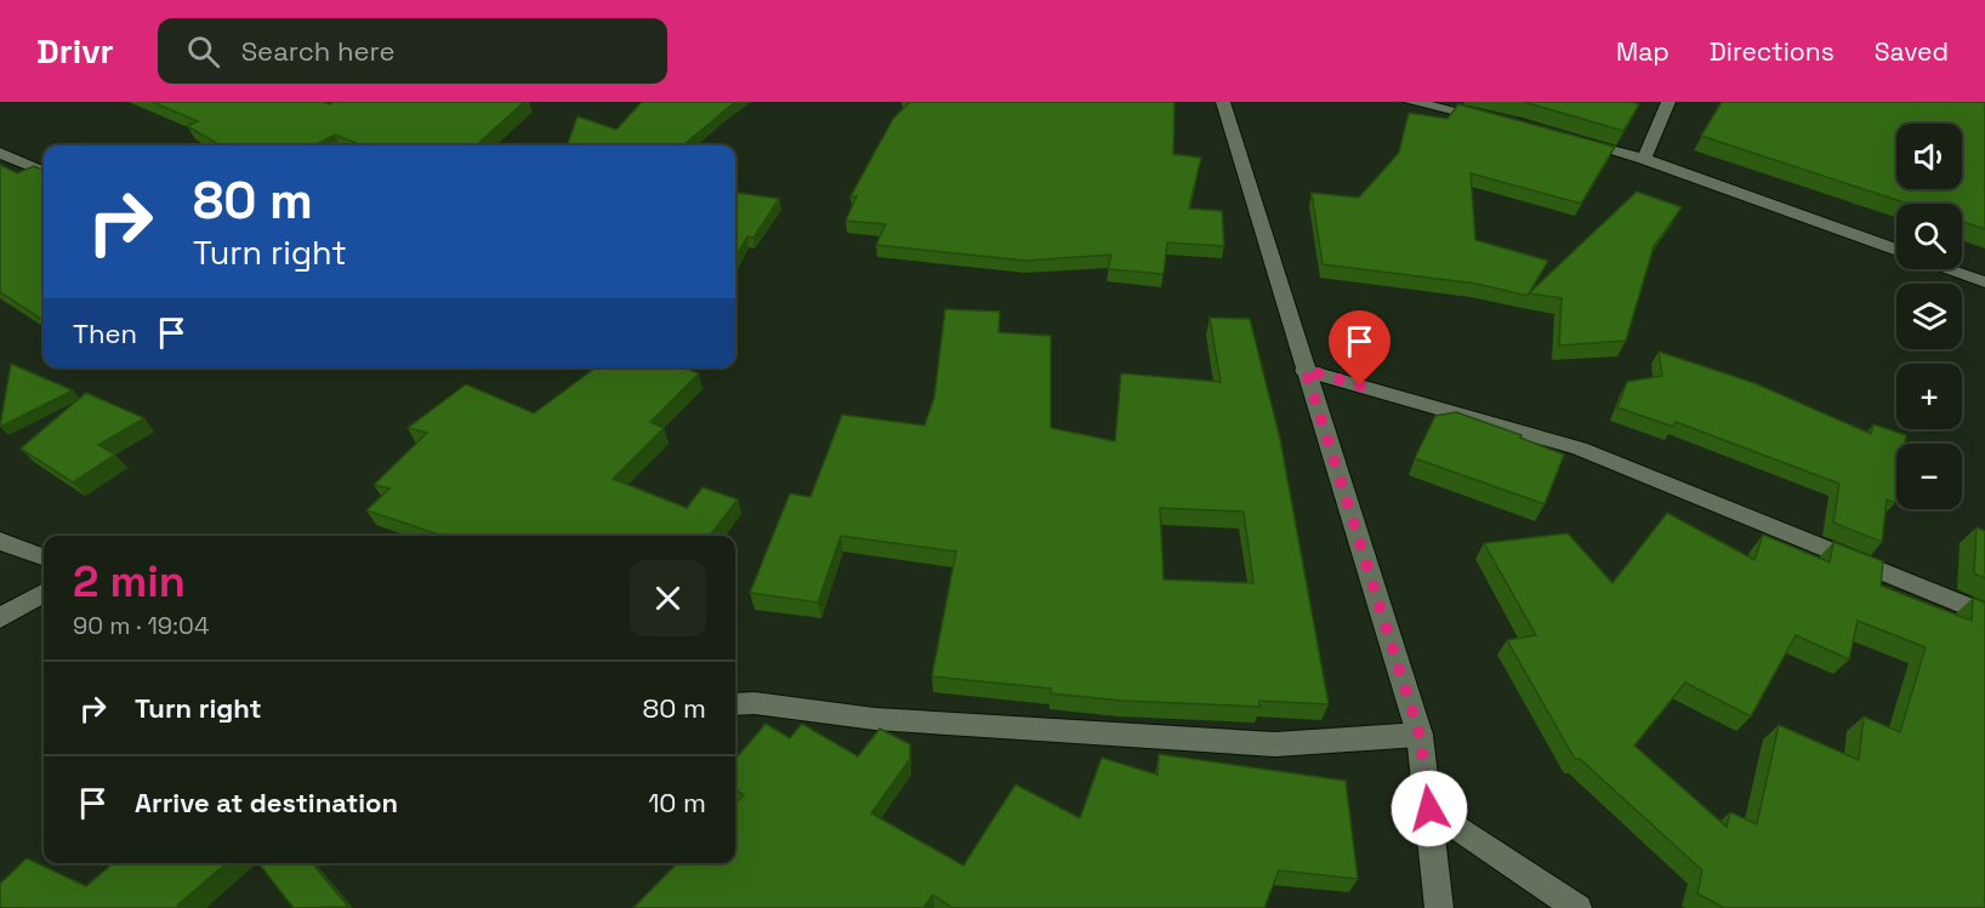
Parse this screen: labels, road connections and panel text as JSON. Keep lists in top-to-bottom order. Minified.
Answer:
{"page":{"header":"Drivr","search":"Search here","nav":["Map","Directions","Saved"],"map_buttons":["+","−"],"turn":["80 m","Turn right"],"then":"Then","heading":["2 min","90 m · 19:04"],"list":[{"name":"Turn right","value":"80 m"},{"name":"Arrive at destination","value":"10 m"}]}}
